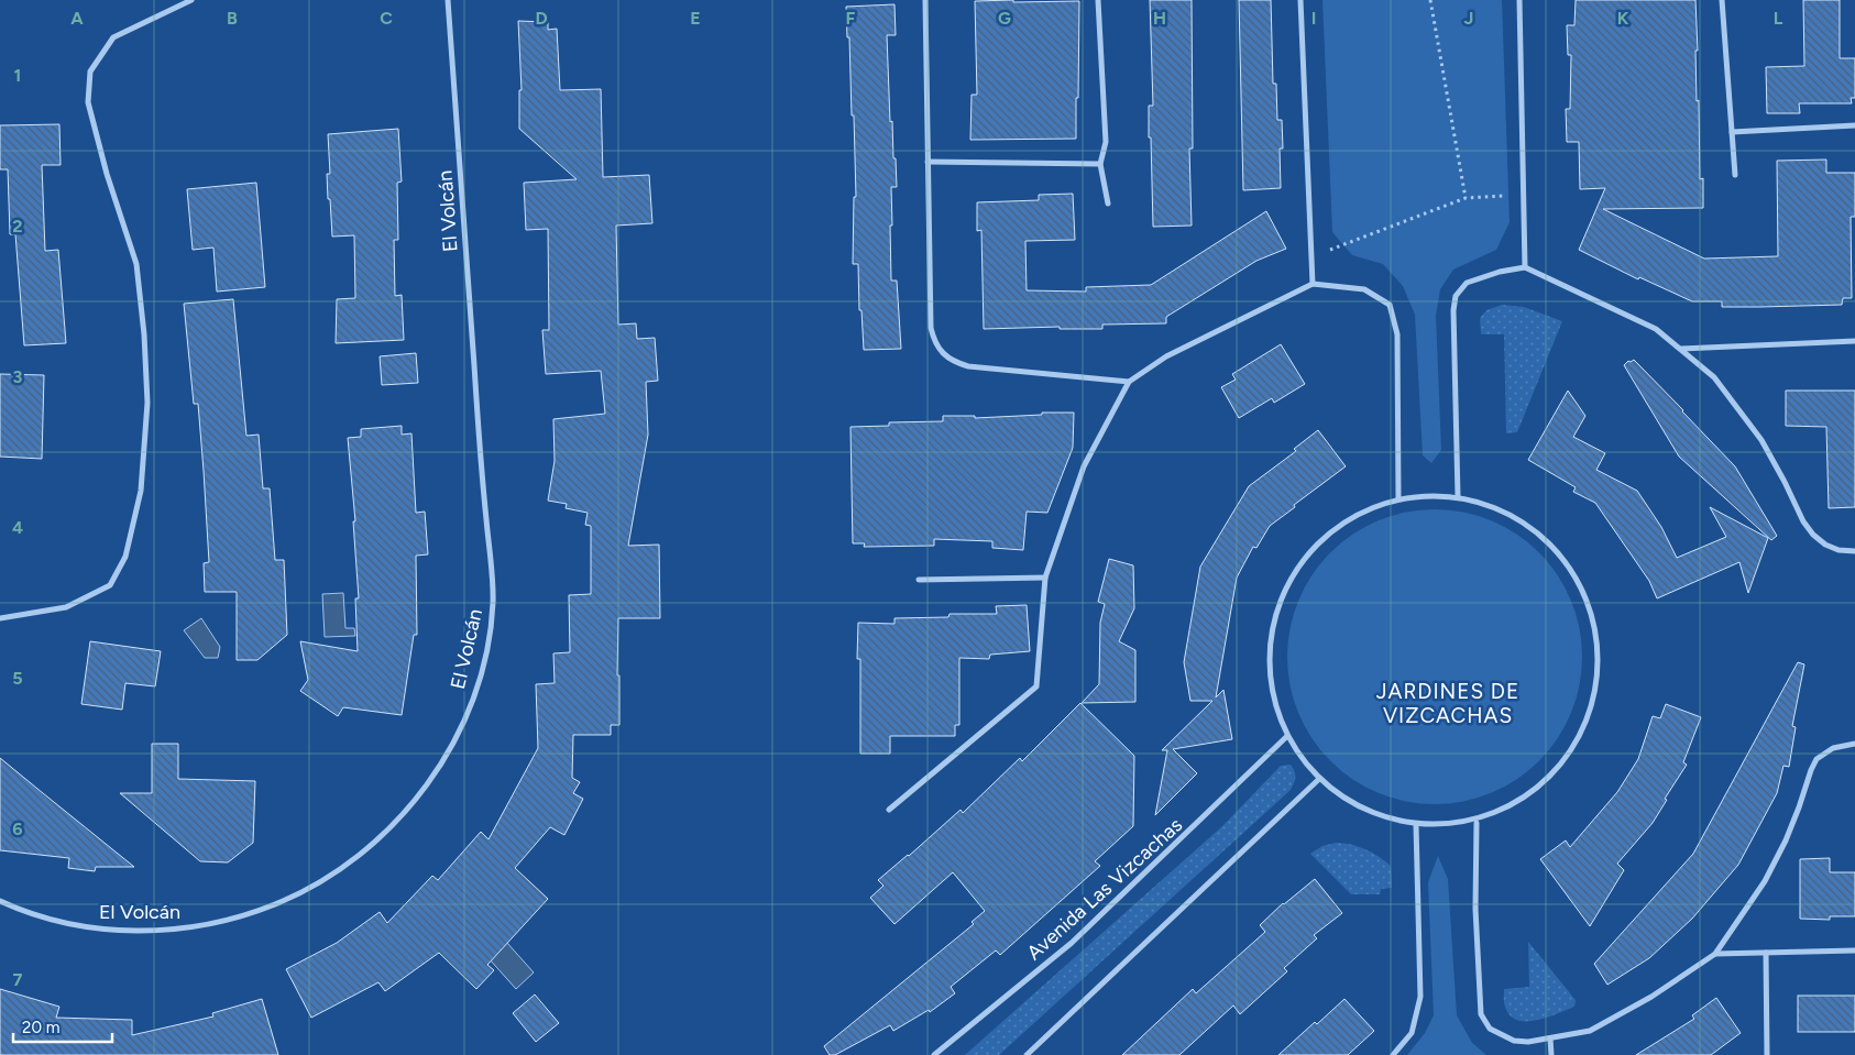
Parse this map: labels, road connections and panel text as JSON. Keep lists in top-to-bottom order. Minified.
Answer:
{"streets":{"street":["El Volcán","Avenida Las Vizcachas"]},"districts":["JARDINES DE VIZCACHAS"],"scale_bar":"20 m","grid":{"columns":["A","B","C","D","E","F","G","H","I","J","K","L"],"rows":["1","2","3","4","5","6","7"]}}
